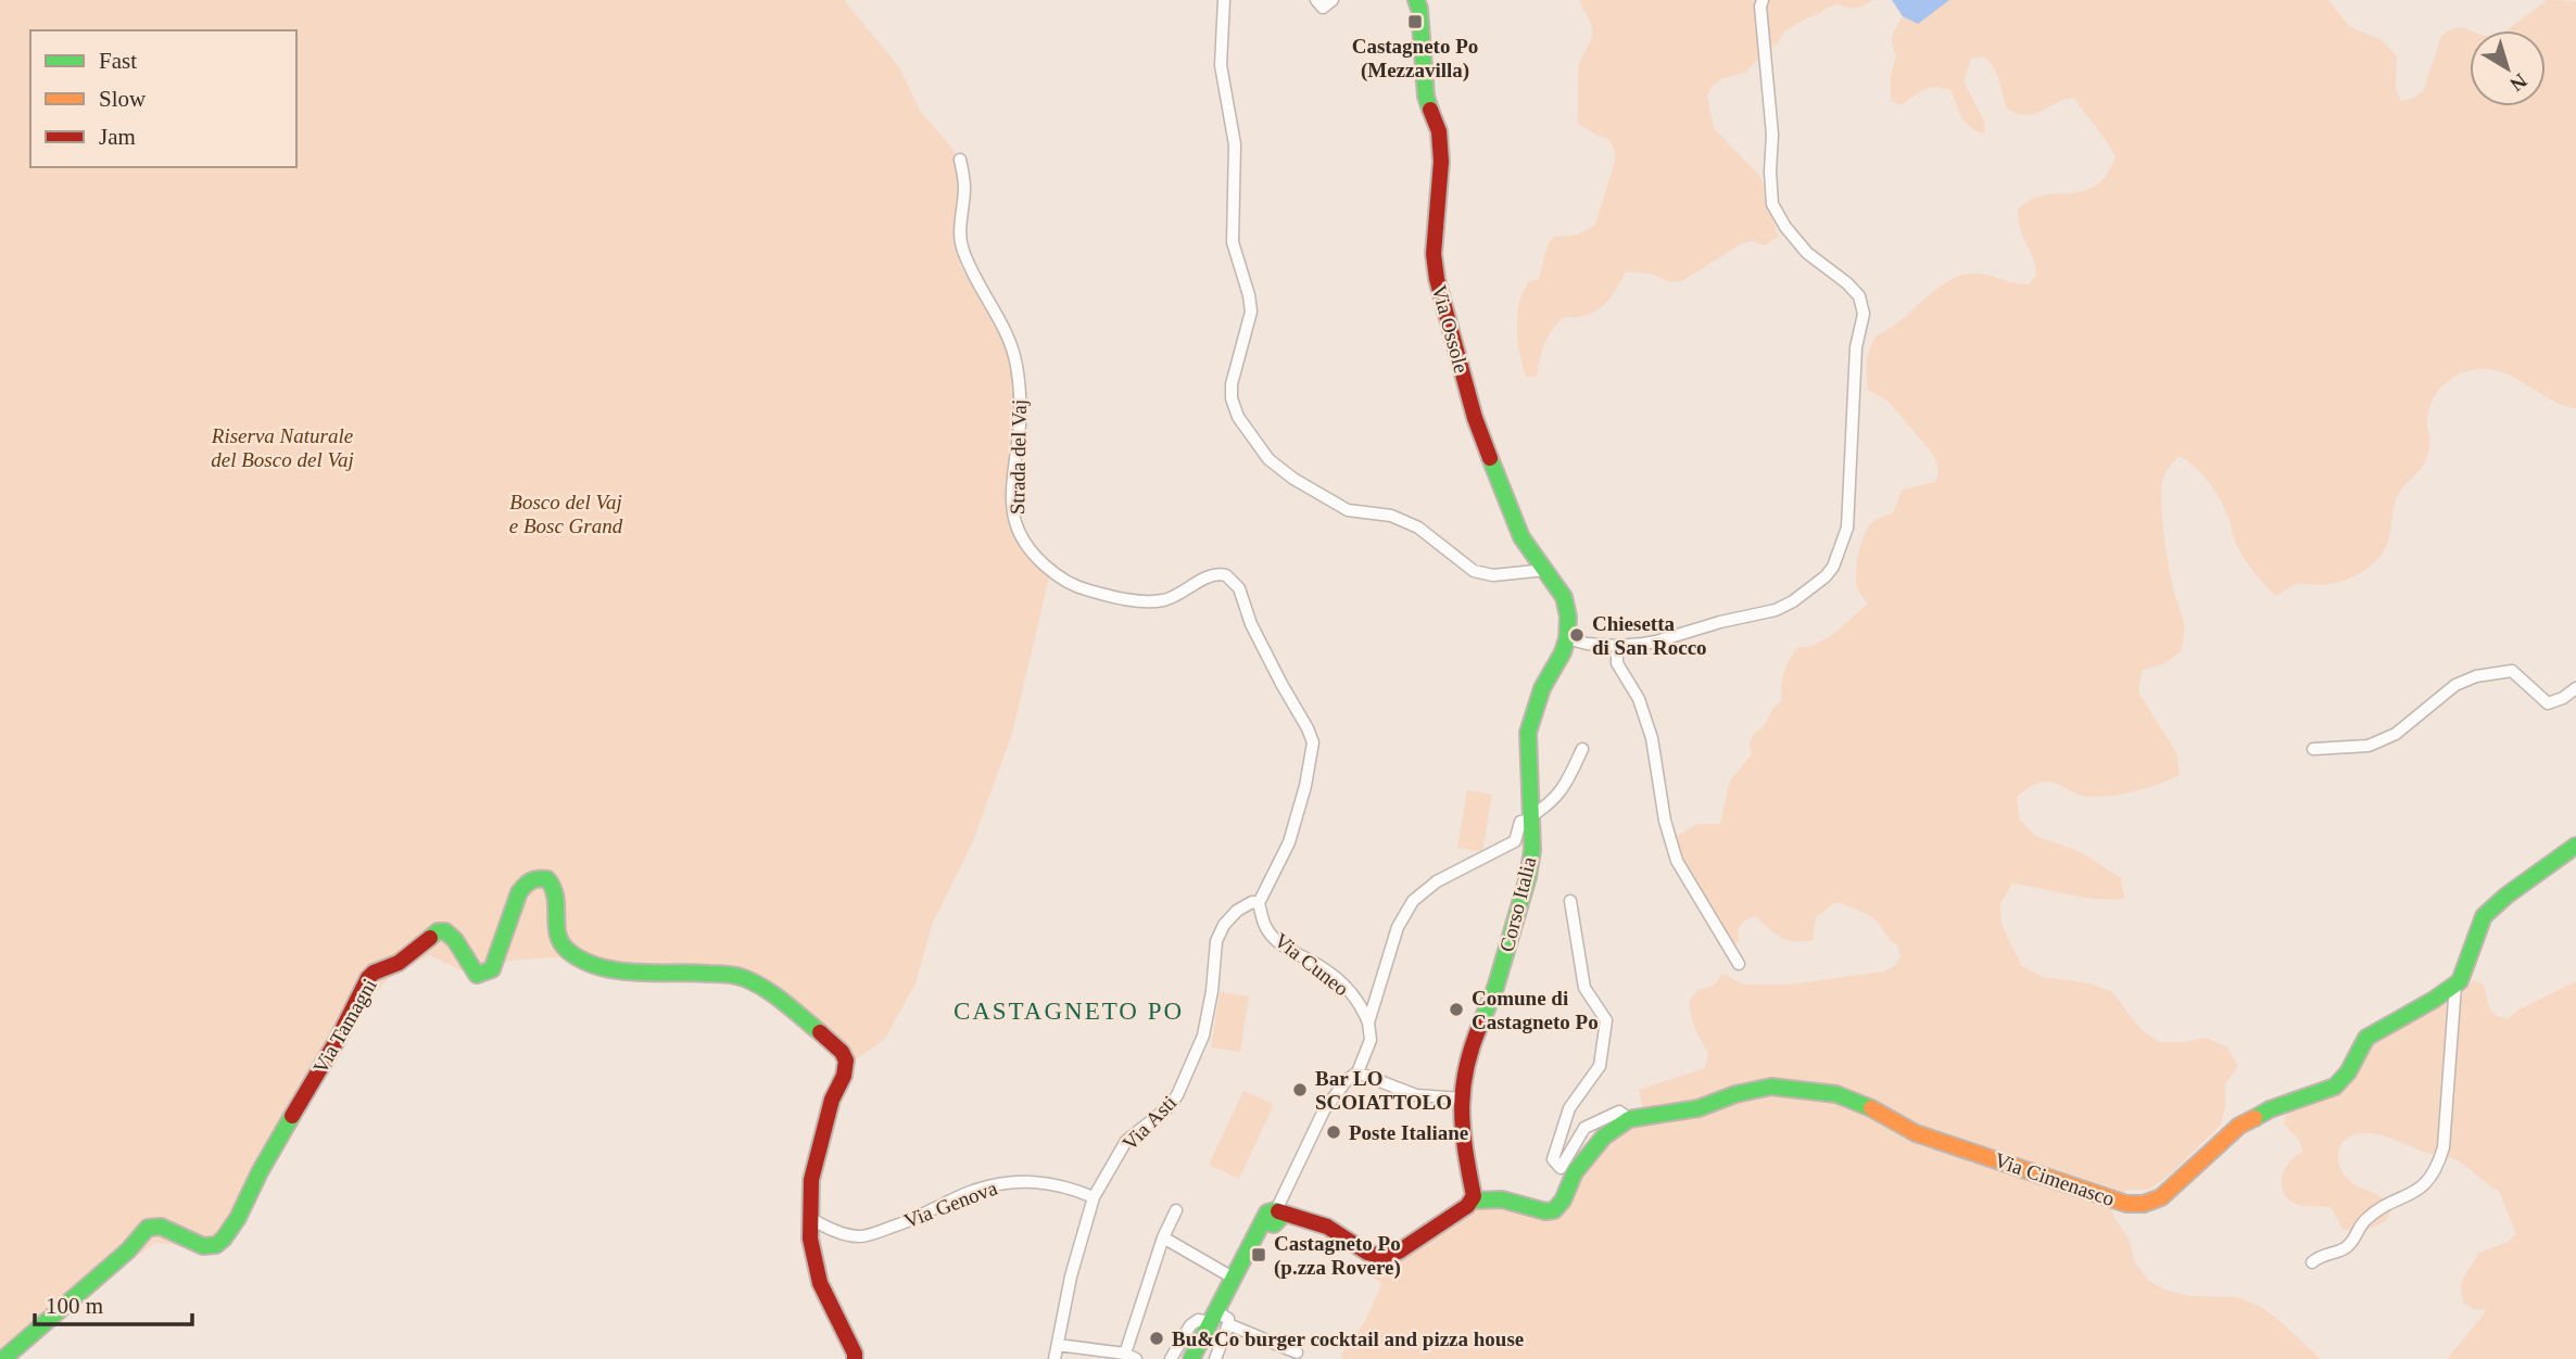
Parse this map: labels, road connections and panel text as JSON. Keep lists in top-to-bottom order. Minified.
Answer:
{"streets":{"street":["Via Ossole","Strada del Vaj","Corso Italia","Via Cuneo","Via Tamagni","Via Asti","Via Cimenasco","Via Genova"]},"crossings":[["Via Ossole","Corso Italia"],["Strada del Vaj","Via Cuneo"],["Strada del Vaj","Via Asti"],["Corso Italia","Via Cimenasco"],["Via Cuneo","Via Asti"],["Via Tamagni","Via Genova"],["Via Asti","Via Genova"]],"districts":["CASTAGNETO PO"],"parks":["Riserva Naturale del Bosco del Vaj","Bosco del Vaj e Bosc Grand"],"places":{"transit":["Castagneto Po (Mezzavilla)","Castagneto Po (p.zza Rovere)"],"other":["Chiesetta di San Rocco","Comune di Castagneto Po","Bar LO SCOIATTOLO","Poste Italiane","Bu&Co burger cocktail and pizza house"]},"legend":["Fast","Slow","Jam"],"scale_bar":"100 m","north":"bottom right"}
